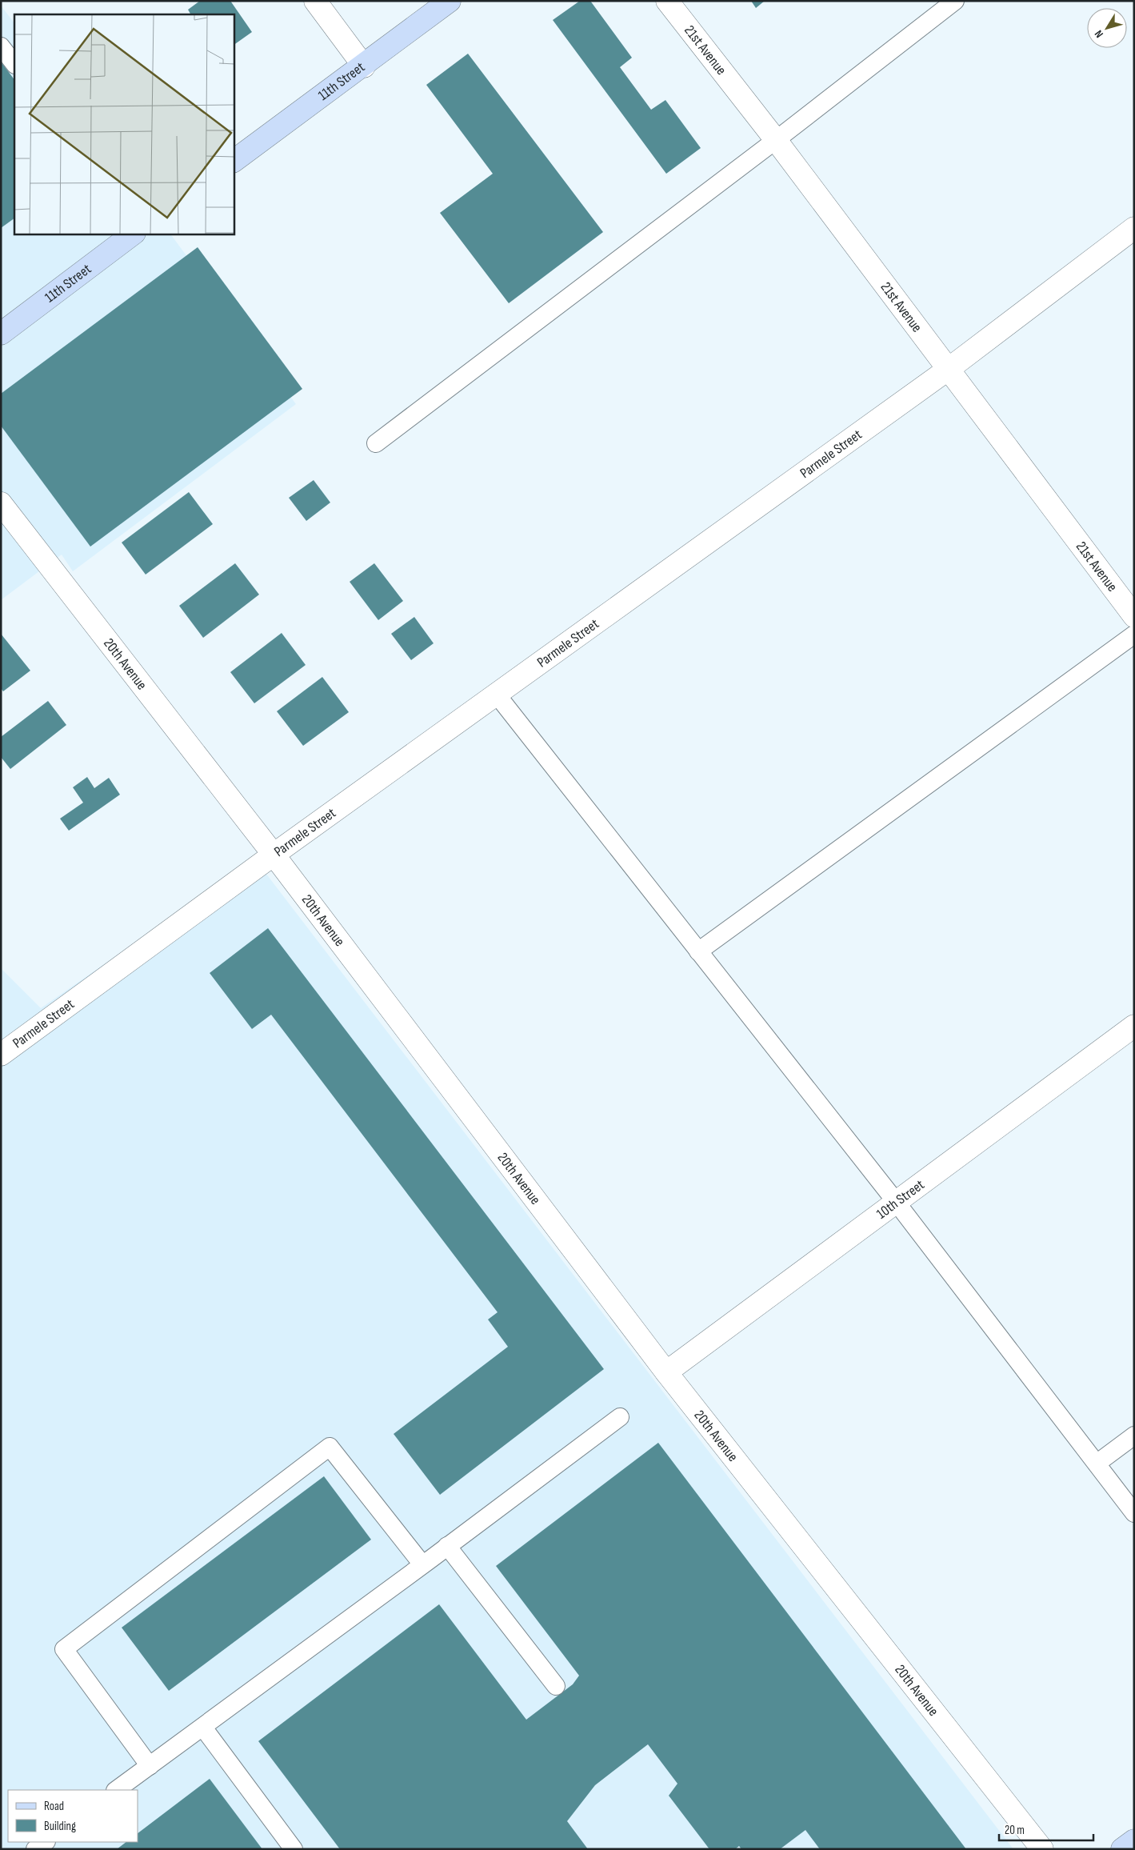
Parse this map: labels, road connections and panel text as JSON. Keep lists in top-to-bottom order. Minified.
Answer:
{"streets":{"main road":["11th Street"],"street":["21st Avenue","Parmele Street","20th Avenue","10th Street"]},"crossings":[["21st Avenue","Parmele Street"],["Parmele Street","20th Avenue"],["20th Avenue","10th Street"]],"legend":["Road","Building"],"scale_bar":"20 m","north":"bottom left"}
